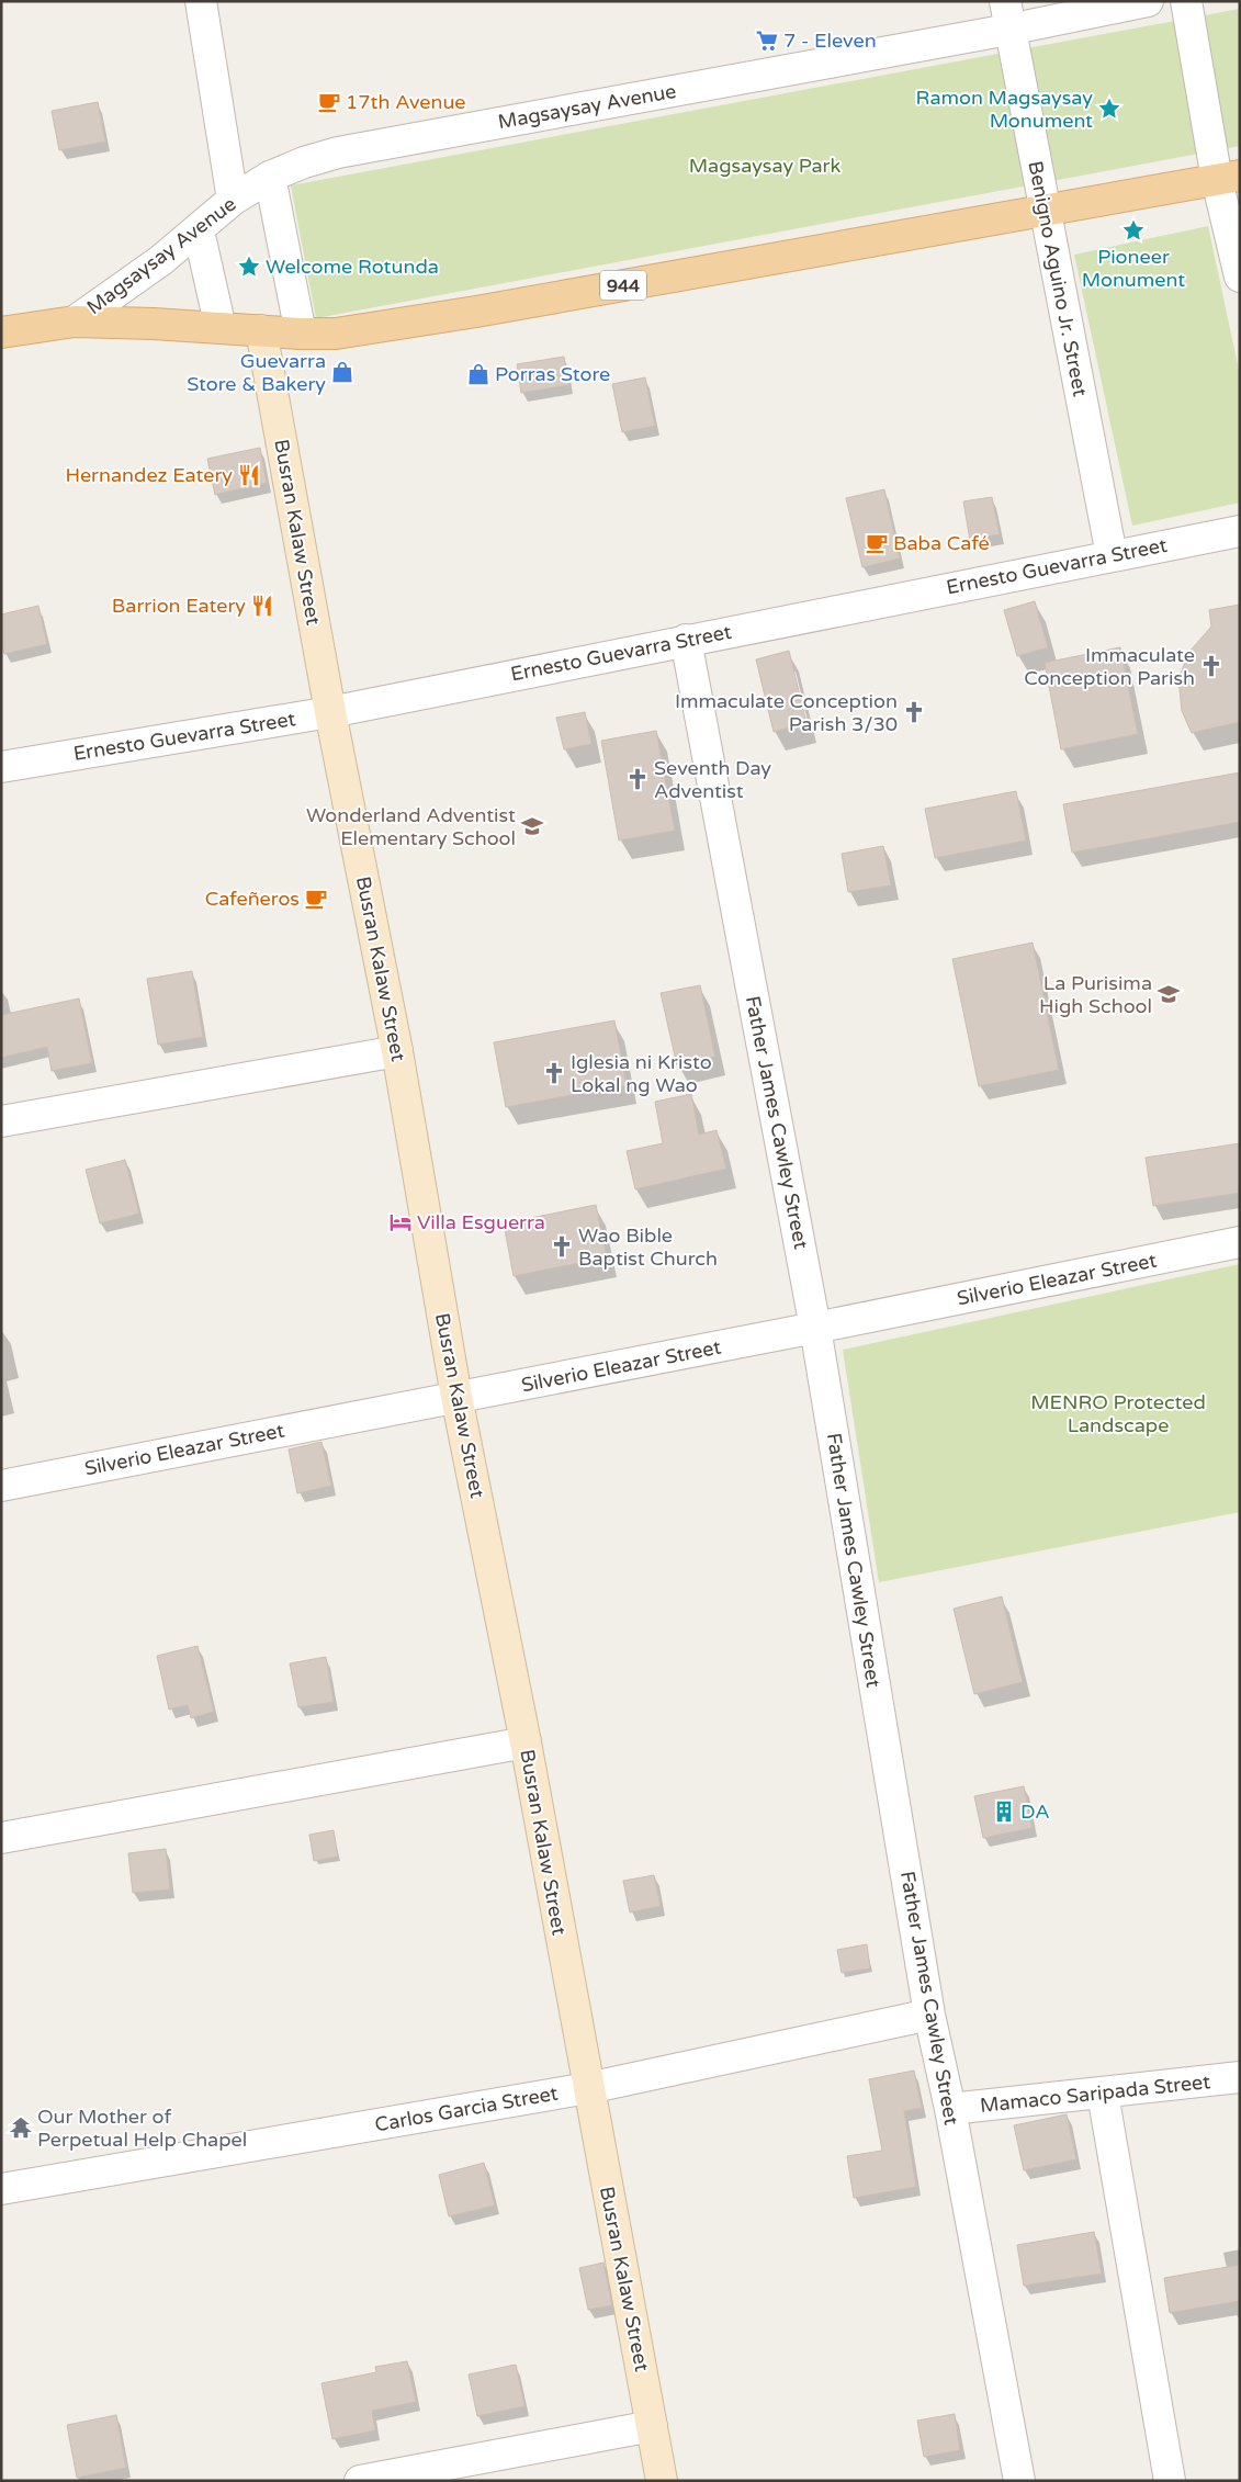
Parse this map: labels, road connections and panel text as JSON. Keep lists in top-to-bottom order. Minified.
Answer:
{"streets":{"main road":["944"],"street":["Magsaysay Avenue","Benigno Aguino Jr. Street","Busran Kalaw Street","Ernesto Guevarra Street","Father James Cawley Street","Silverio Eleazar Street","Mamaco Saripada Street","Carlos Garcia Street"]},"crossings":[["Magsaysay Avenue","Benigno Aguino Jr. Street"],["Magsaysay Avenue","944"],["Benigno Aguino Jr. Street","944"],["Benigno Aguino Jr. Street","Ernesto Guevarra Street"],["944","Busran Kalaw Street"],["Busran Kalaw Street","Ernesto Guevarra Street"],["Busran Kalaw Street","Silverio Eleazar Street"],["Busran Kalaw Street","Carlos Garcia Street"],["Ernesto Guevarra Street","Father James Cawley Street"],["Father James Cawley Street","Silverio Eleazar Street"],["Father James Cawley Street","Mamaco Saripada Street"],["Father James Cawley Street","Carlos Garcia Street"]],"parks":["Magsaysay Park","MENRO Protected Landscape"],"places":{"supermarket":["7 - Eleven"],"cafe":["17th Avenue","Baba Café","Cafeñeros"],"place":["Ramon Magsaysay Monument","Pioneer Monument","Welcome Rotunda"],"shop":["Guevarra Store & Bakery","Porras Store"],"restaurant":["Hernandez Eatery","Barrion Eatery"],"church":["Immaculate Conception Parish","Immaculate Conception Parish 3/30","Seventh Day Adventist","Iglesia ni Kristo Lokal ng Wao","Wao Bible Baptist Church"],"school or university":["Wonderland Adventist Elementary School","La Purisima High School"],"hotel":["Villa Esguerra"],"building":["DA"],"temple":["Our Mother of Perpetual Help Chapel"]}}
